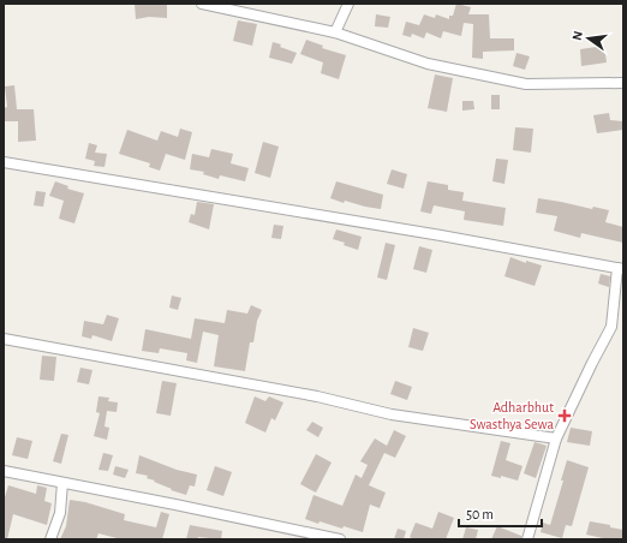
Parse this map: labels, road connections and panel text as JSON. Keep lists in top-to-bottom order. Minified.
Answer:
{"places":{"health":["Adharbhut Swasthya Sewa"]},"scale_bar":"50 m","north":"left"}
